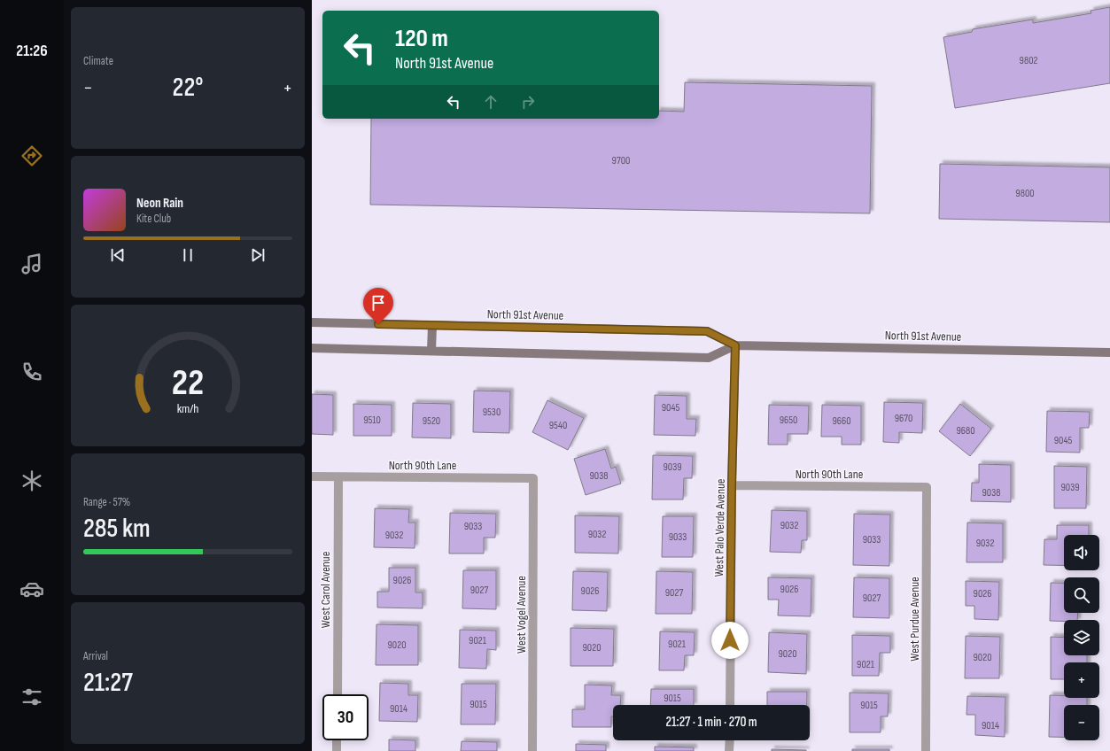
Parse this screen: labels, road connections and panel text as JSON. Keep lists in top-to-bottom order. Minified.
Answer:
{"streets":{"main road":["North 91st Avenue"],"street":["North 90th Lane","West Palo Verde Avenue","West Carol Avenue","West Vogel Avenue","West Purdue Avenue"]},"crossings":[["North 91st Avenue","West Palo Verde Avenue"],["North 90th Lane","West Palo Verde Avenue"],["North 90th Lane","West Carol Avenue"],["North 90th Lane","West Vogel Avenue"],["North 90th Lane","West Purdue Avenue"]],"house_numbers":["9802","9700","9800","9045","9530","9670","9510","9650","9520","9660","9540","9680","9045","9039","9038","9039","9038","9032","9033","9032","9032","9033","9033","9032","9026","9026","9027","9026","9027","9026","9027","9021","9021","9020","9020","9020","9020","9021","9015","9015","9015","9014","9014"],"page":{"tabs":"21:26","tile":["Climate",["Range · 57%","285 km"],["Arrival","21:27"]],"turn":["120 m","North 91st Avenue"],"heat":["−","22°","+"],"song":["Neon Rain","Kite Club"],"map_buttons":["+","−"],"limit":"30","trip":"21:27 · 1 min · 270 m","gauge":["22","km/h"]}}
